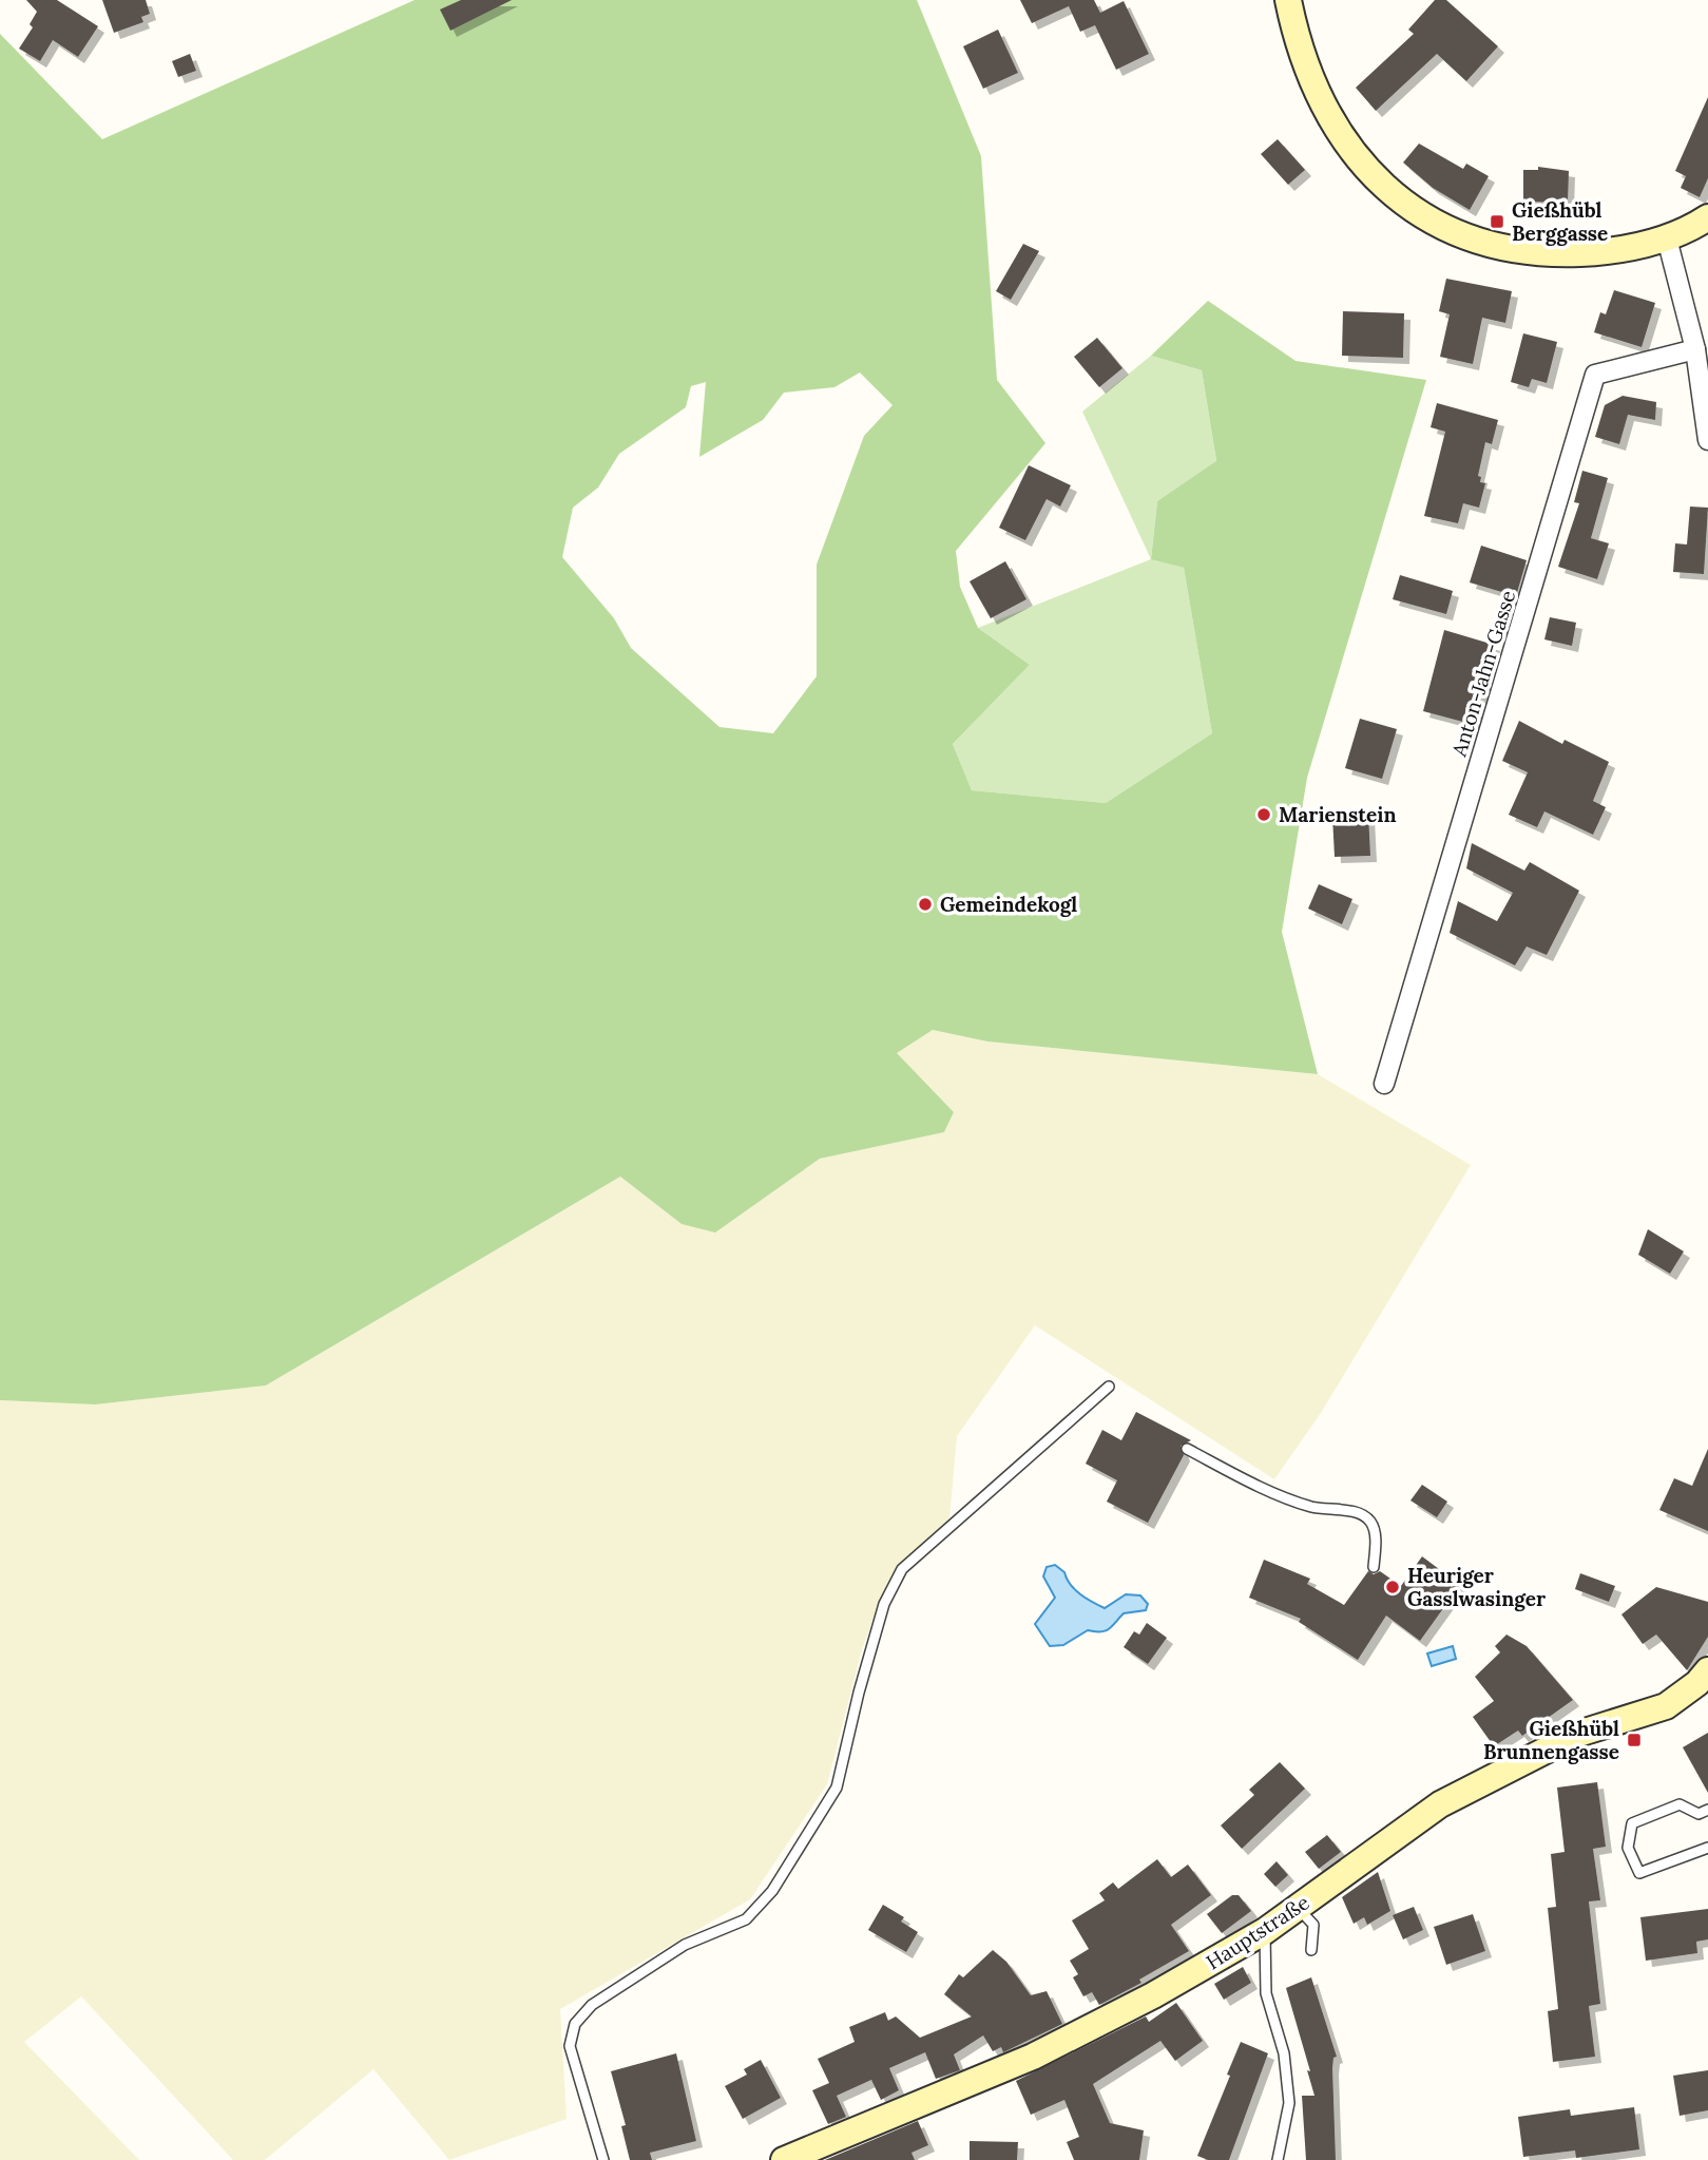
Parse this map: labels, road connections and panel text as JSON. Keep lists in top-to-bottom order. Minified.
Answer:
{"streets":{"street":["Anton-Jahn-Gasse","Hauptstraße"]},"places":{"transit":["Gießhübl Berggasse","Gießhübl Brunnengasse"],"other":["Marienstein","Gemeindekogl","Heuriger Gasslwasinger"]}}
